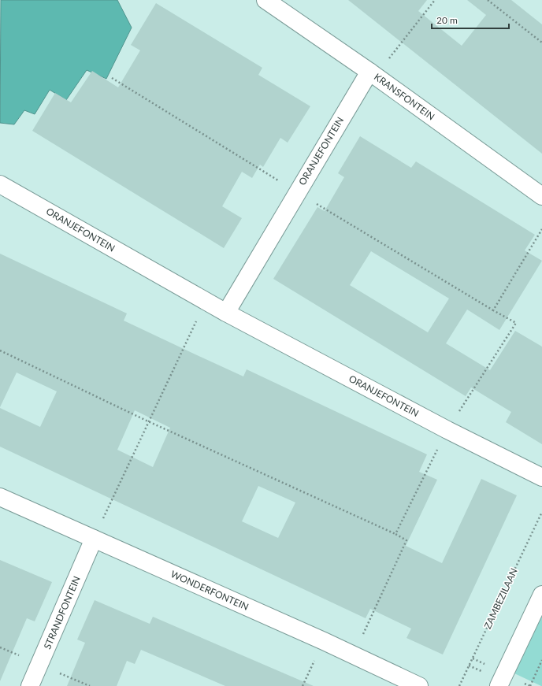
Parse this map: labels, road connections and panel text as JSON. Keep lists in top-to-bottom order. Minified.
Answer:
{"streets":{"street":["KRANSFONTEIN","ORANJEFONTEIN","WONDERFONTEIN","STRANDFONTEIN"],"path":["ZAMBEZILAAN"]},"crossings":[["KRANSFONTEIN","ORANJEFONTEIN"],["WONDERFONTEIN","STRANDFONTEIN"]],"scale_bar":"20 m"}
